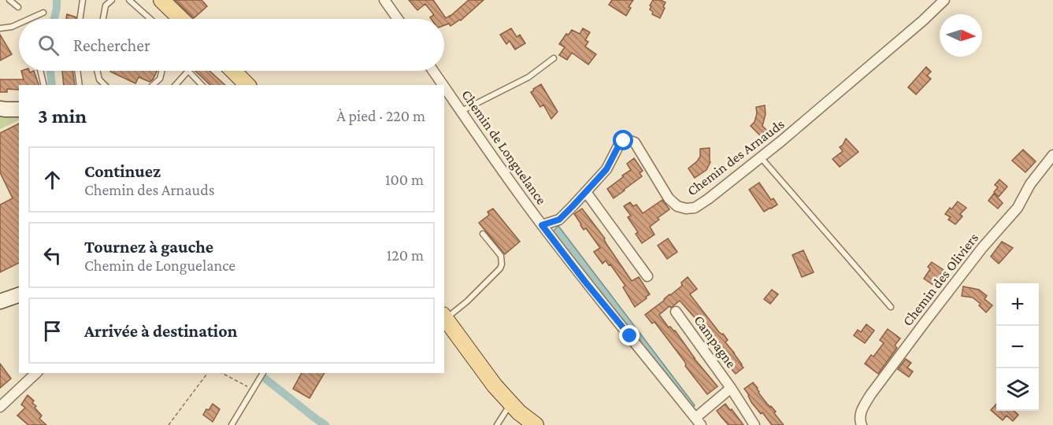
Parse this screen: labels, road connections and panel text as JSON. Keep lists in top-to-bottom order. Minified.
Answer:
{"streets":{"street":["Chemin de Longuelance","Chemin des Arnauds","Chemin des Oliviers","Campagne"]},"crossings":[["Chemin de Longuelance","Chemin des Arnauds"],["Chemin de Longuelance","Campagne"]],"north":"right","page":{"search":"Rechercher","heading":["3 min","À pied · 220 m"],"list":[["Continuez","Chemin des Arnauds","100 m"],["Tournez à gauche","Chemin de Longuelance","120 m"],"Arrivée à destination"],"map_buttons":["+","−"]}}
